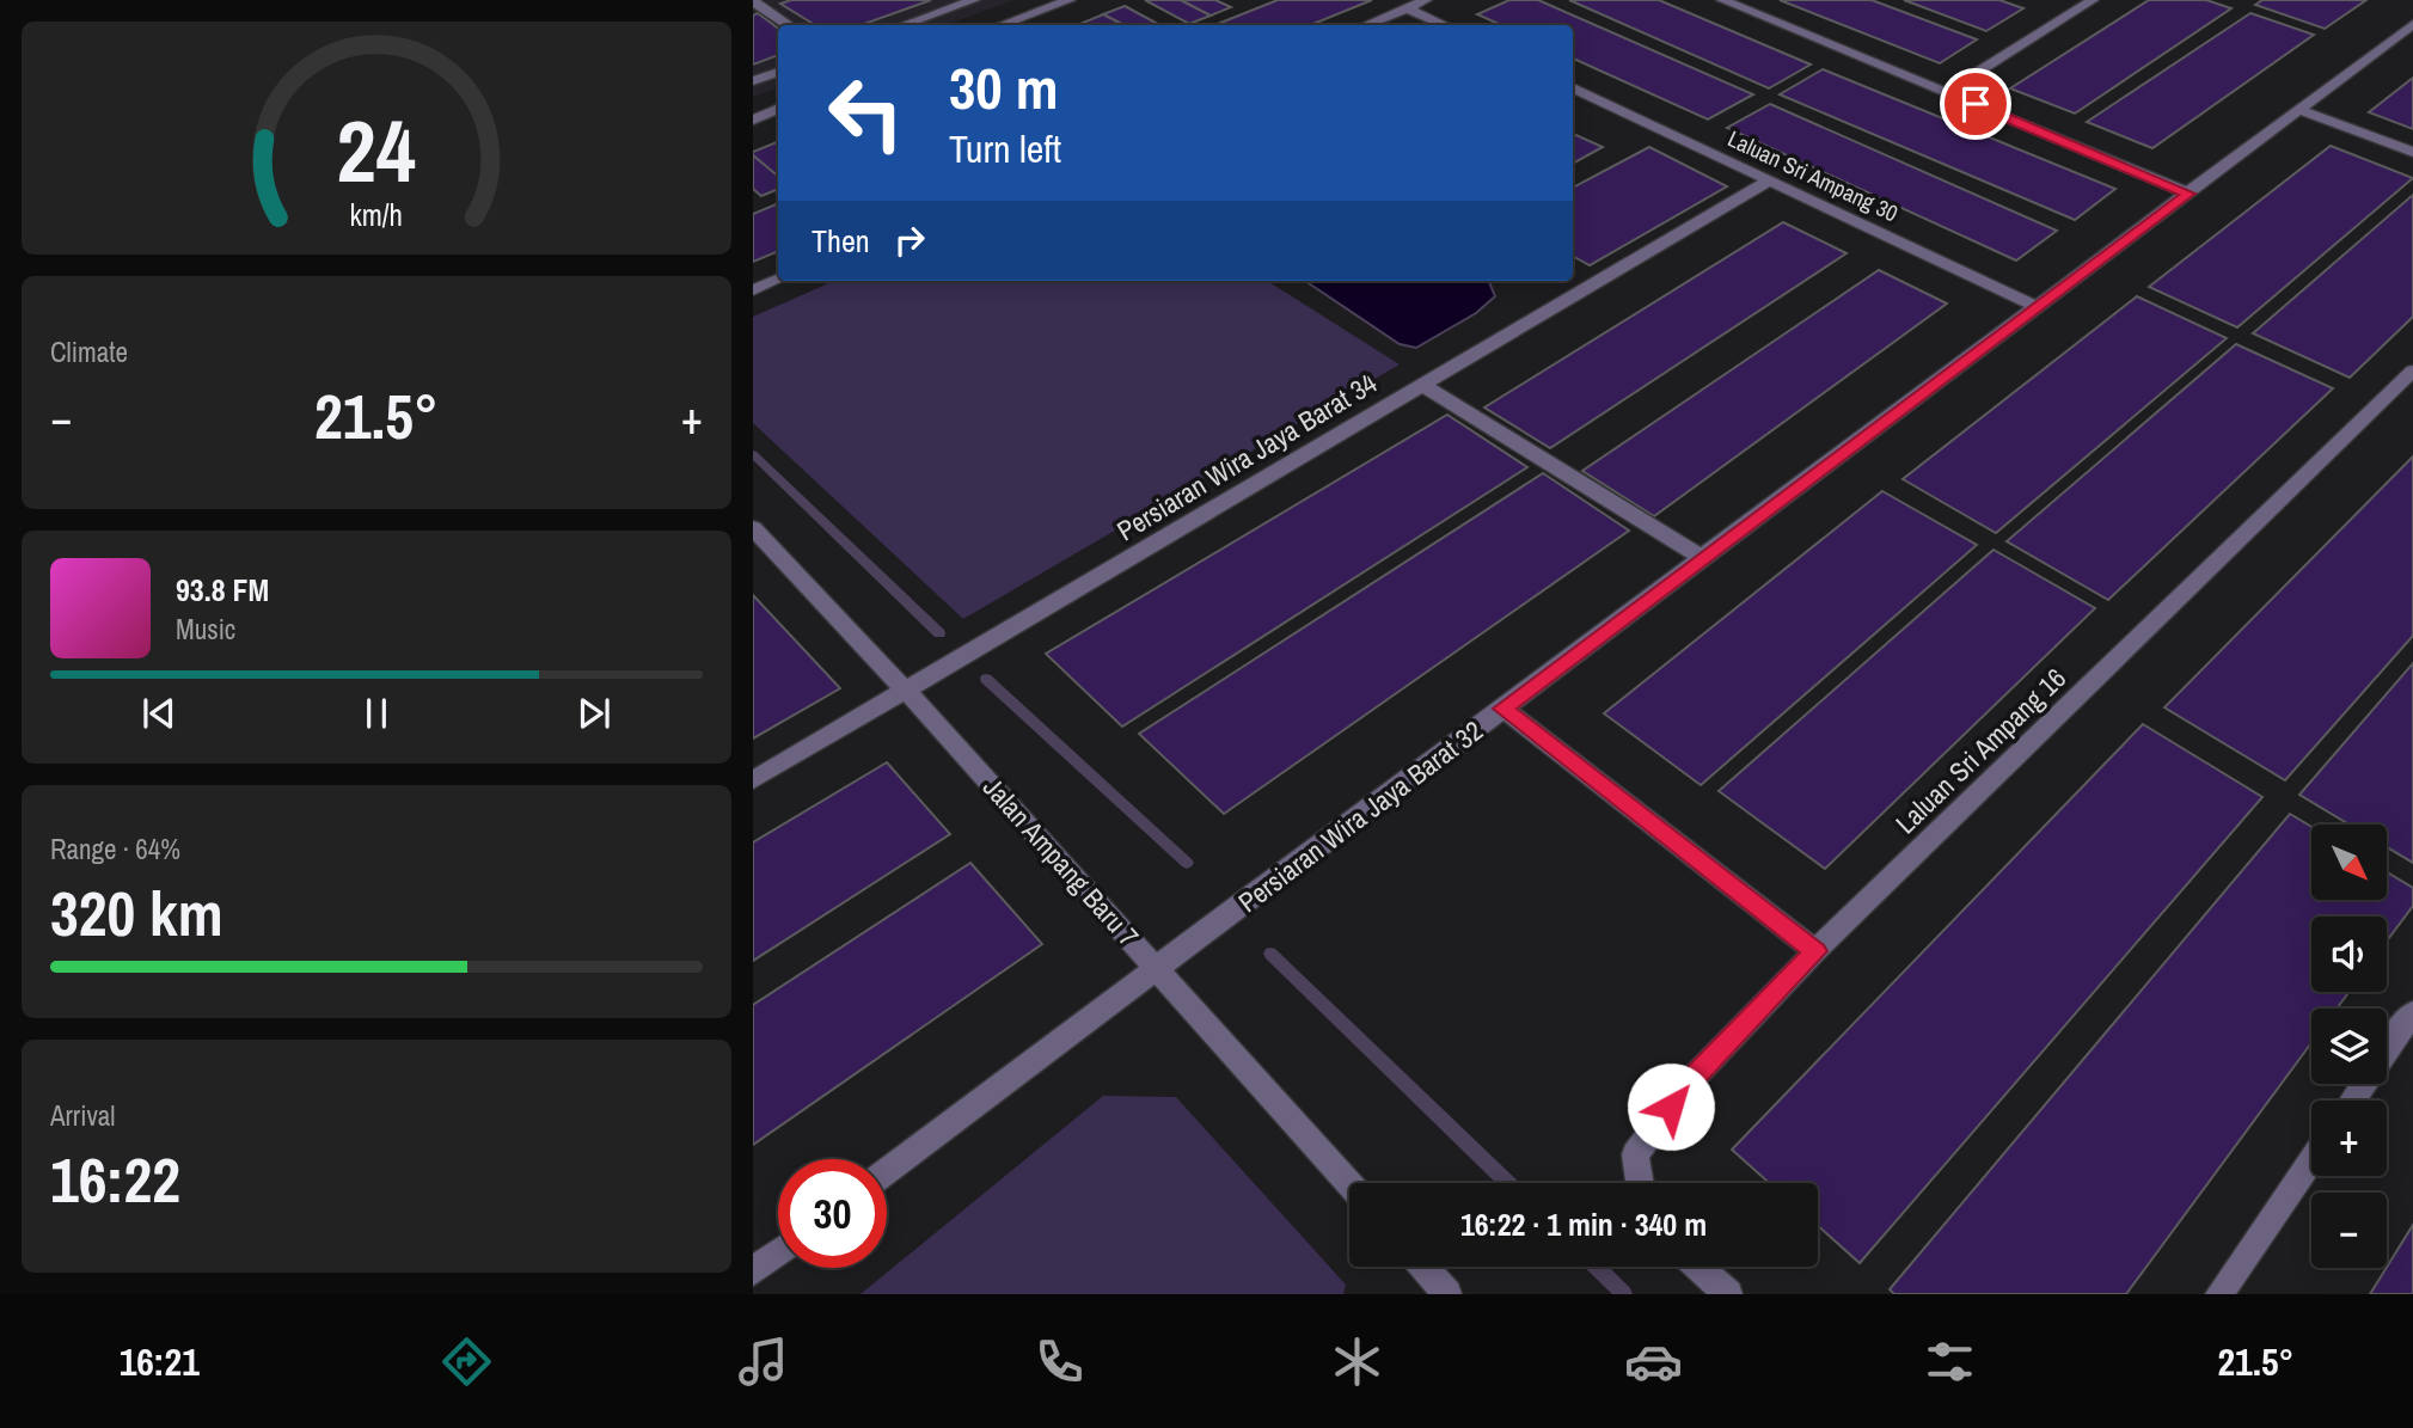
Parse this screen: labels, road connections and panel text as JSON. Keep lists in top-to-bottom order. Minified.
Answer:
{"streets":{"street":["Laluan Sri Ampang 30","Persiaran Wira Jaya Barat 34","Laluan Sri Ampang 16","Persiaran Wira Jaya Barat 32","Jalan Ampang Baru 7"]},"crossings":[["Laluan Sri Ampang 30","Persiaran Wira Jaya Barat 34"],["Laluan Sri Ampang 30","Persiaran Wira Jaya Barat 32"],["Persiaran Wira Jaya Barat 34","Jalan Ampang Baru 7"],["Persiaran Wira Jaya Barat 32","Jalan Ampang Baru 7"]],"north":"bottom right","page":{"turn":["30 m","Turn left"],"then":"Then","tile":["Climate",["Range · 64%","320 km"],["Arrival","16:22"]],"heat":["−","21.5°","+"],"song":["93.8 FM","Music"],"map_buttons":["+","−"],"limit":"30","trip":"16:22 · 1 min · 340 m","tabs":["16:21","21.5°"],"gauge":["24","km/h"]}}
